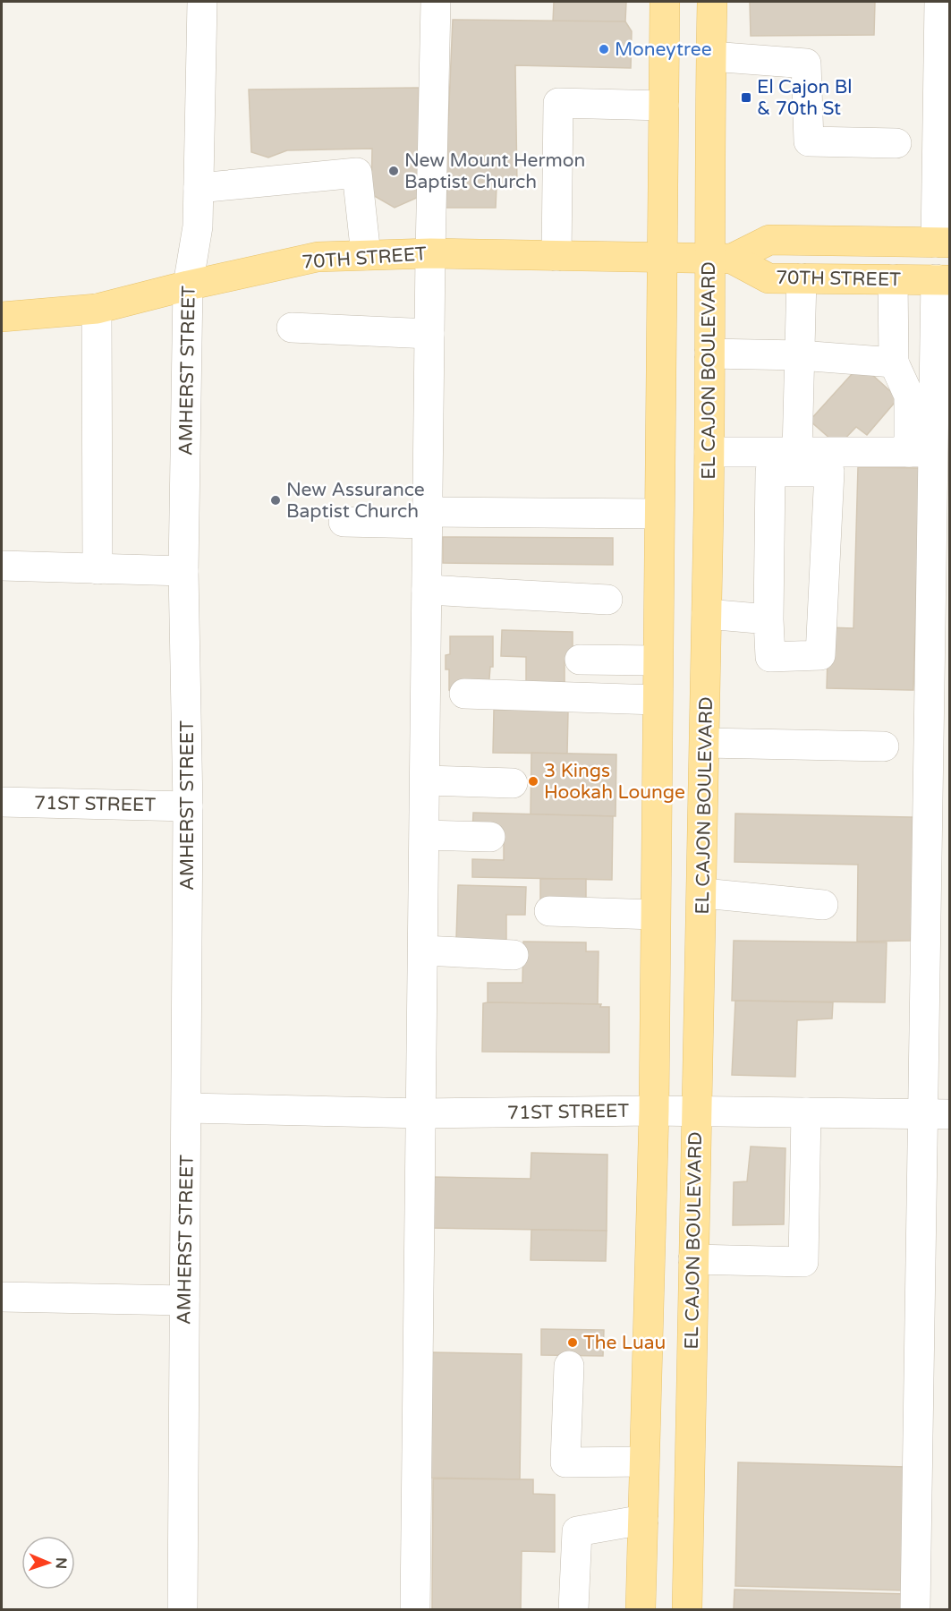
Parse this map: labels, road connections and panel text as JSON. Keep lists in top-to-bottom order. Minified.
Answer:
{"streets":{"main road":["70TH STREET","EL CAJON BOULEVARD"],"street":["AMHERST STREET","71ST STREET"]},"crossings":[["70TH STREET","AMHERST STREET"],["70TH STREET","EL CAJON BOULEVARD"],["AMHERST STREET","71ST STREET"],["EL CAJON BOULEVARD","71ST STREET"]],"places":{"other":["Moneytree","New Mount Hermon Baptist Church","New Assurance Baptist Church","3 Kings Hookah Lounge","The Luau"],"transit":["El Cajon Bl & 70th St"]},"north":"right"}
